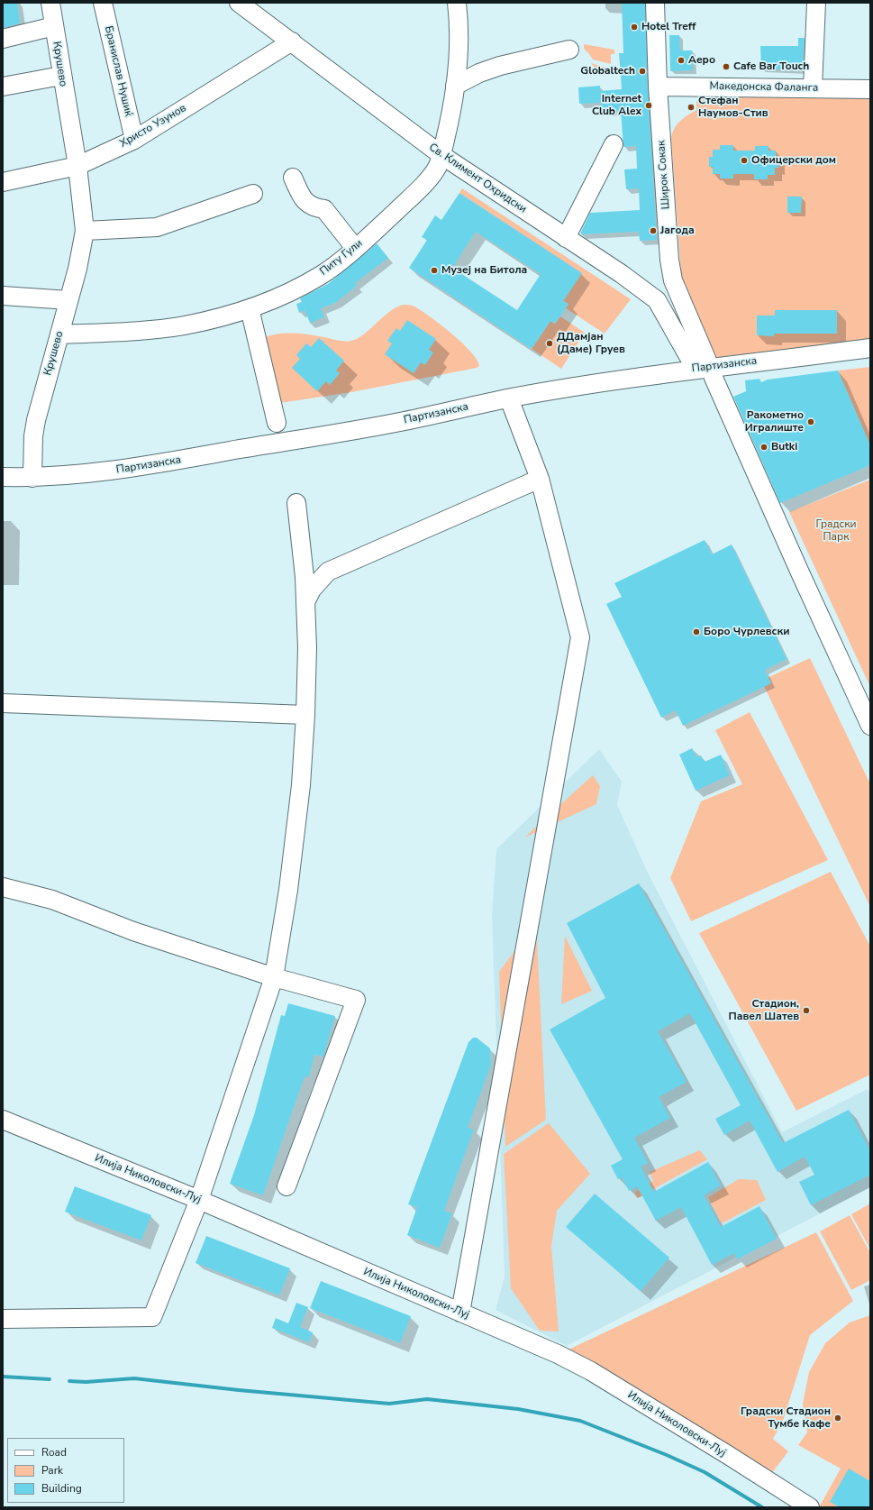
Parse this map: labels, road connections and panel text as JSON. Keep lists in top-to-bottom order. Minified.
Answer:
{"streets":{"street":["Крушево","Бранислав Нушиќ","Македонска Фаланга","Христо Узунов","Широк Сокак","Св. Климент Охридски","Питу Гули","Партизанска","Илија Николовски-Луј"]},"crossings":[["Крушево","Христо Узунов"],["Крушево","Питу Гули"],["Крушево","Партизанска"],["Бранислав Нушиќ","Христо Узунов"],["Македонска Фаланга","Широк Сокак"],["Христо Узунов","Св. Климент Охридски"],["Широк Сокак","Св. Климент Охридски"],["Широк Сокак","Партизанска"],["Св. Климент Охридски","Питу Гули"],["Св. Климент Охридски","Партизанска"]],"parks":["Градски Парк"],"places":["Hotel Treff","Аеро","Cafe Bar Touch","Globaltech","Internet Club Alex","Стефан Наумов-Стив","Офицерски дом","Јагода","Музеј на Битола","ДДамјан (Даме) Груев","Ракометно Игралиште","Butki","Боро Чурлевски","Стадион, Павел Шатев","Градски Стадион Тумбе Кафе"],"legend":["Road","Park","Building"]}
